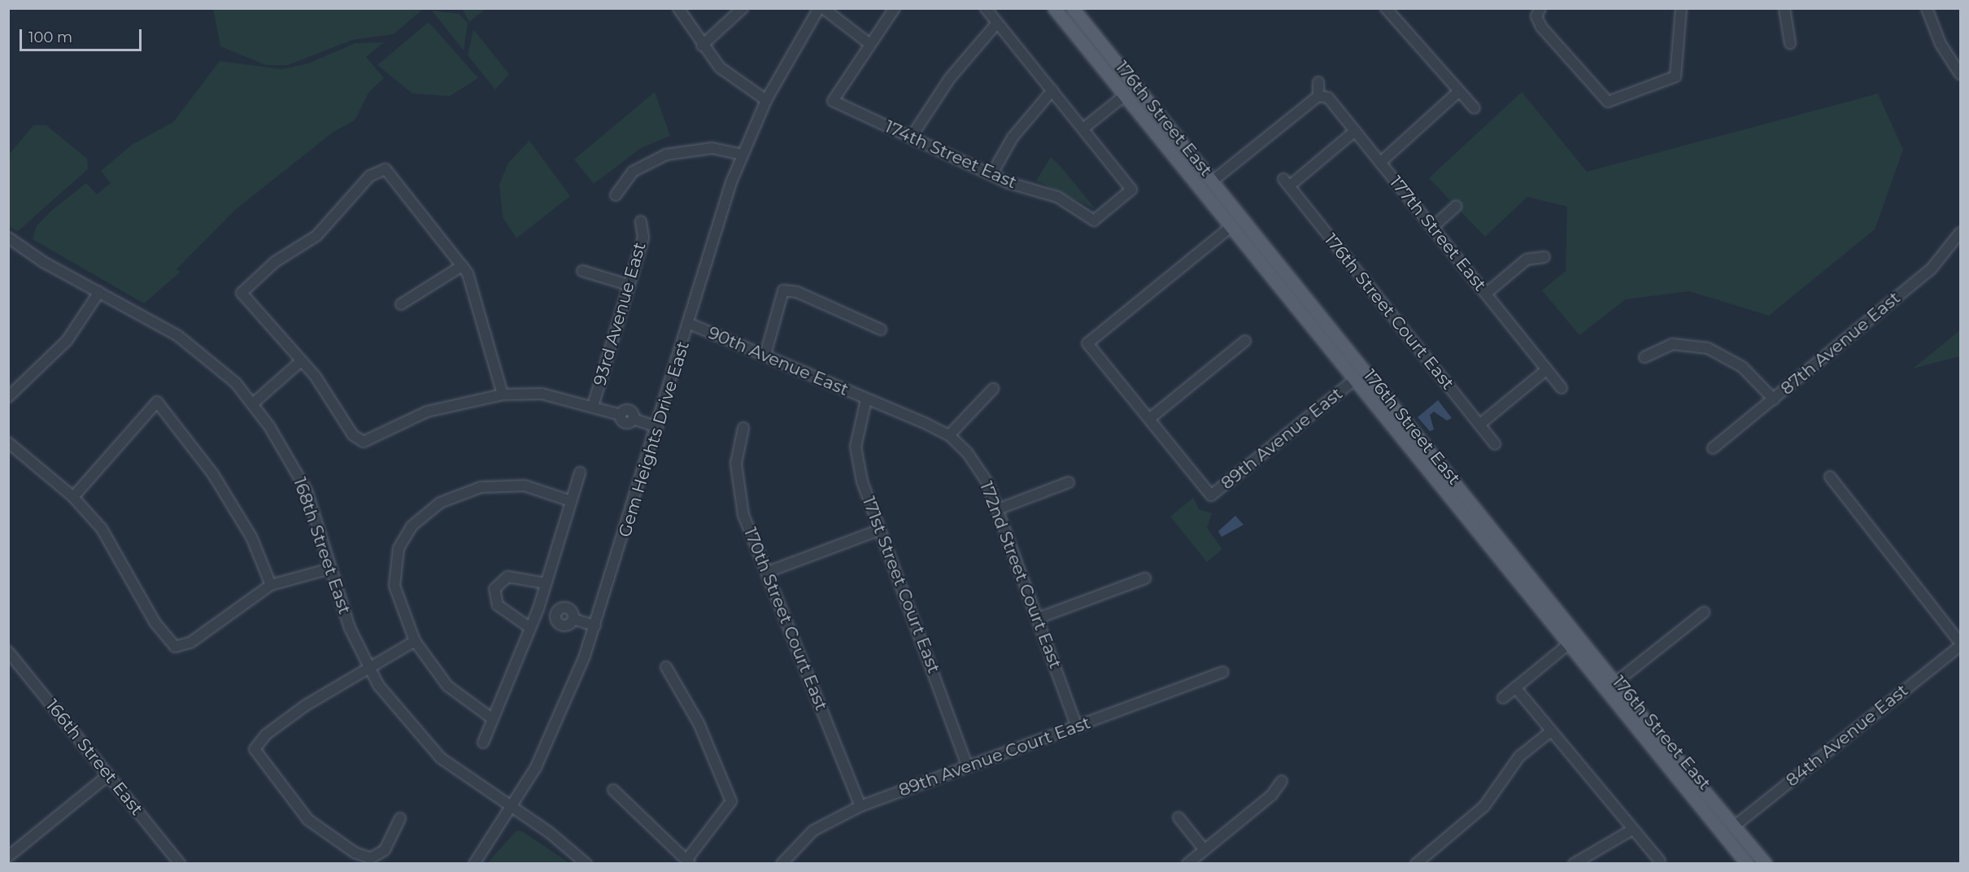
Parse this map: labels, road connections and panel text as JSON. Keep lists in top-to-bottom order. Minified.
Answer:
{"streets":{"main road":["176th Street East"],"street":["174th Street East","177th Street East","176th Street Court East","93rd Avenue East","87th Avenue East","90th Avenue East","89th Avenue East","Gem Heights Drive East","168th Street East","172nd Street Court East","171st Street Court East","170th Street Court East","84th Avenue East","89th Avenue Court East","166th Street East"]},"crossings":[["176th Street East","89th Avenue East"],["176th Street East","84th Avenue East"],["177th Street East","176th Street Court East"],["90th Avenue East","Gem Heights Drive East"],["90th Avenue East","172nd Street Court East"],["90th Avenue East","171st Street Court East"],["Gem Heights Drive East","168th Street East"],["172nd Street Court East","171st Street Court East"],["172nd Street Court East","89th Avenue Court East"],["171st Street Court East","89th Avenue Court East"],["170th Street Court East","89th Avenue Court East"]],"scale_bar":"100 m"}
